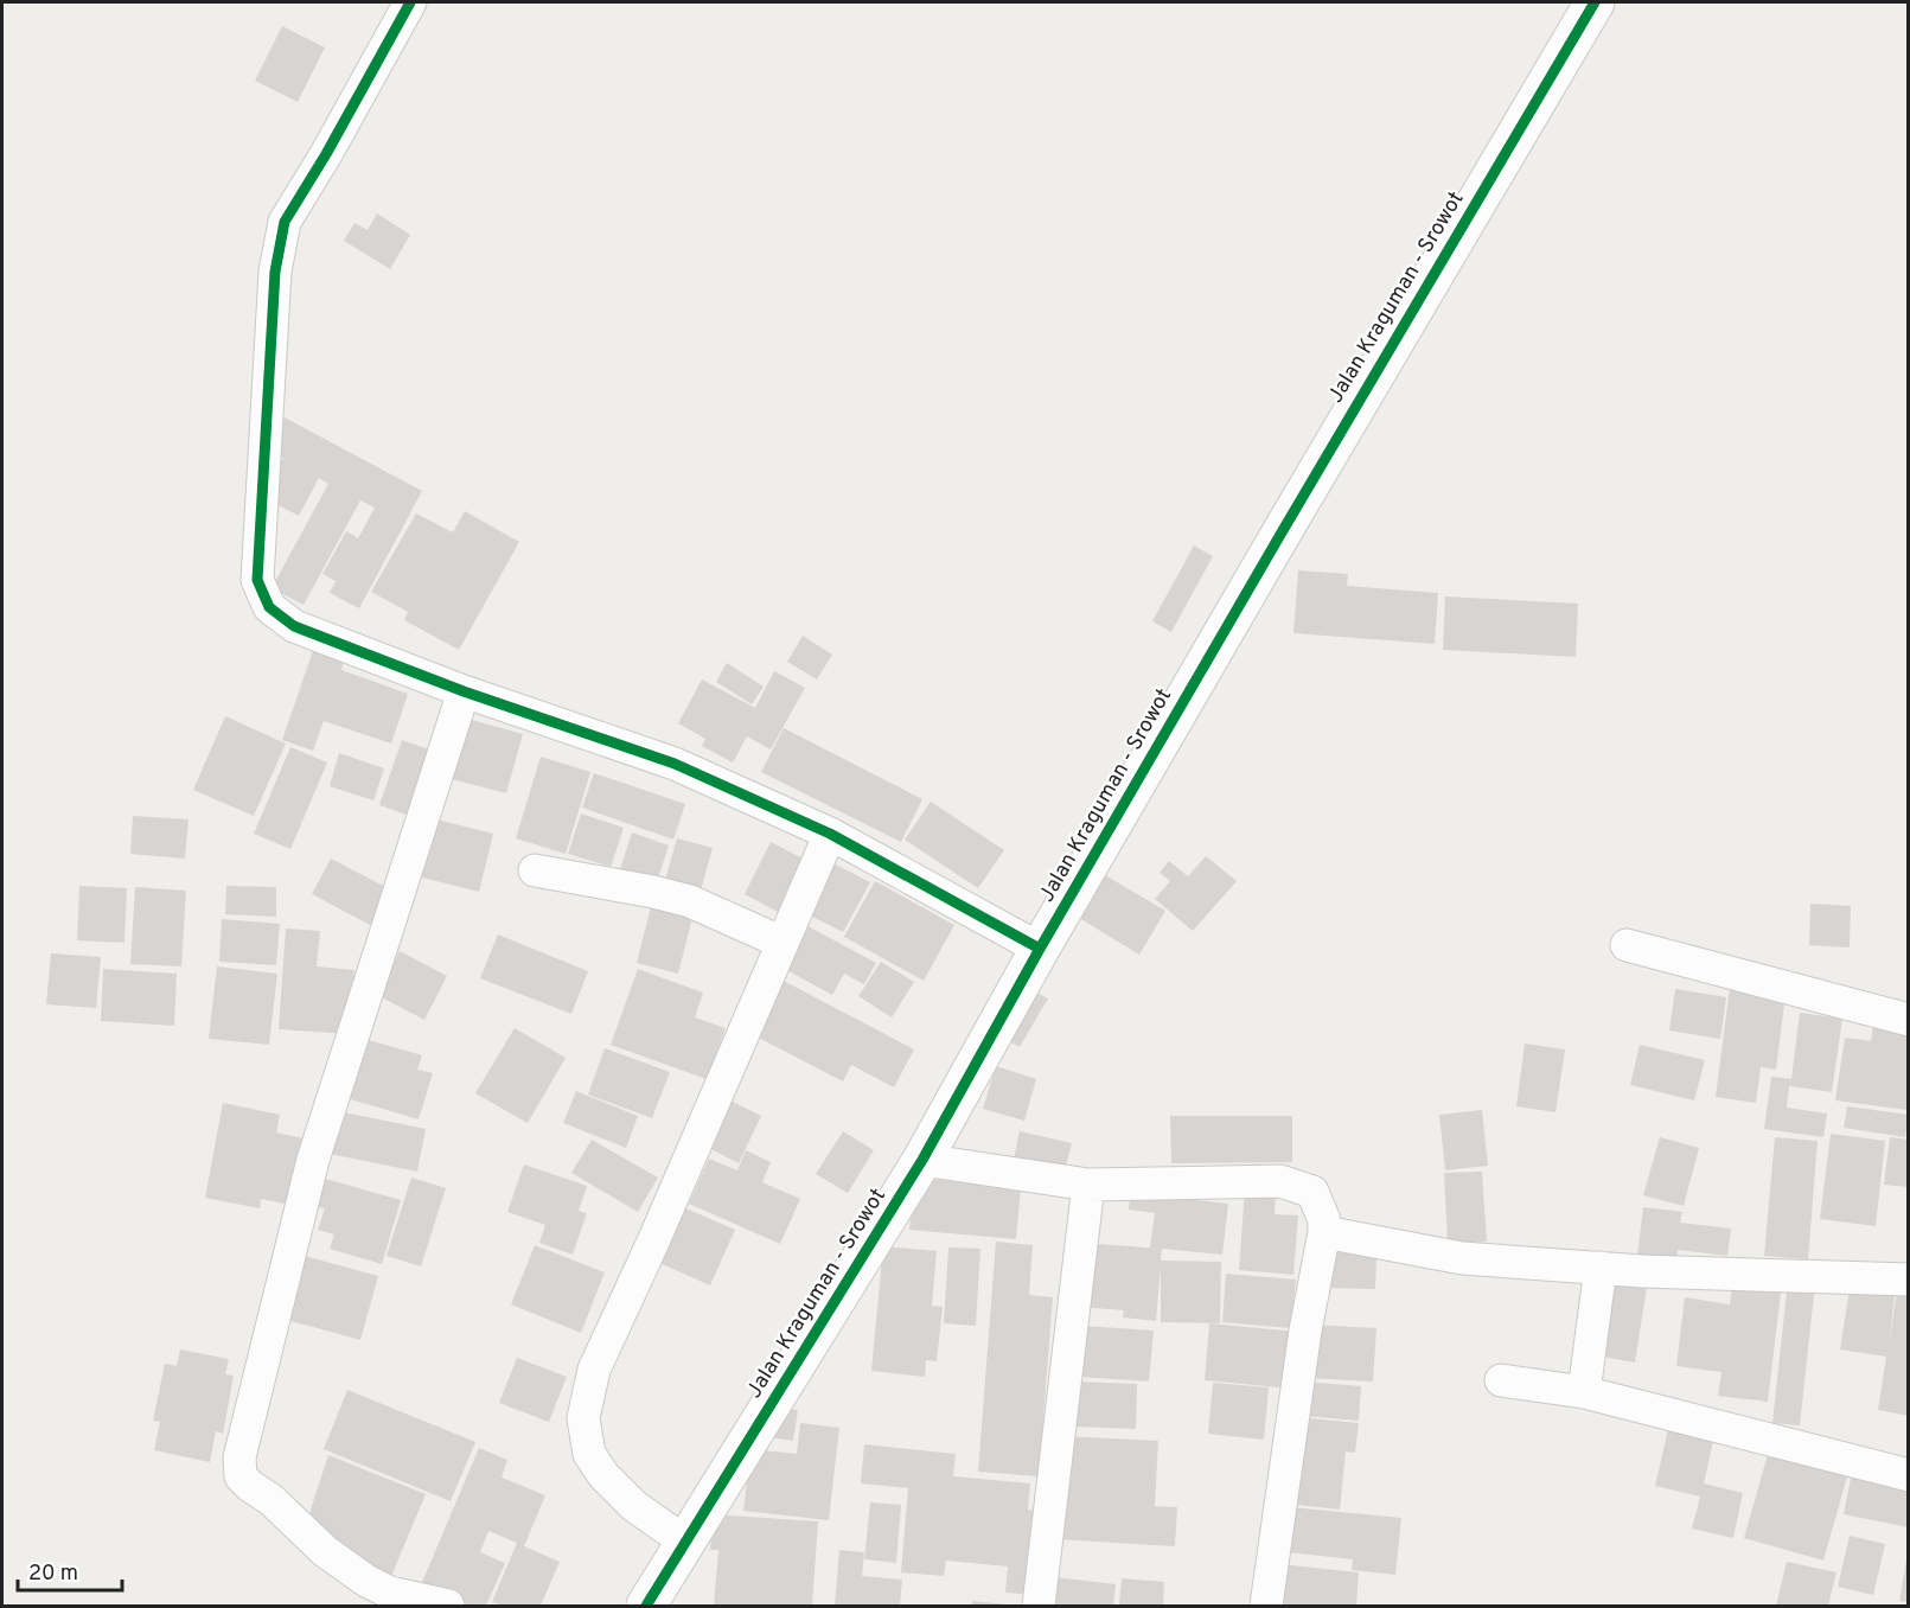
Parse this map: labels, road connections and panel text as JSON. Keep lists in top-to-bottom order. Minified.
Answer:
{"streets":{"street":["Jalan Kraguman - Srowot"]},"scale_bar":"20 m"}
